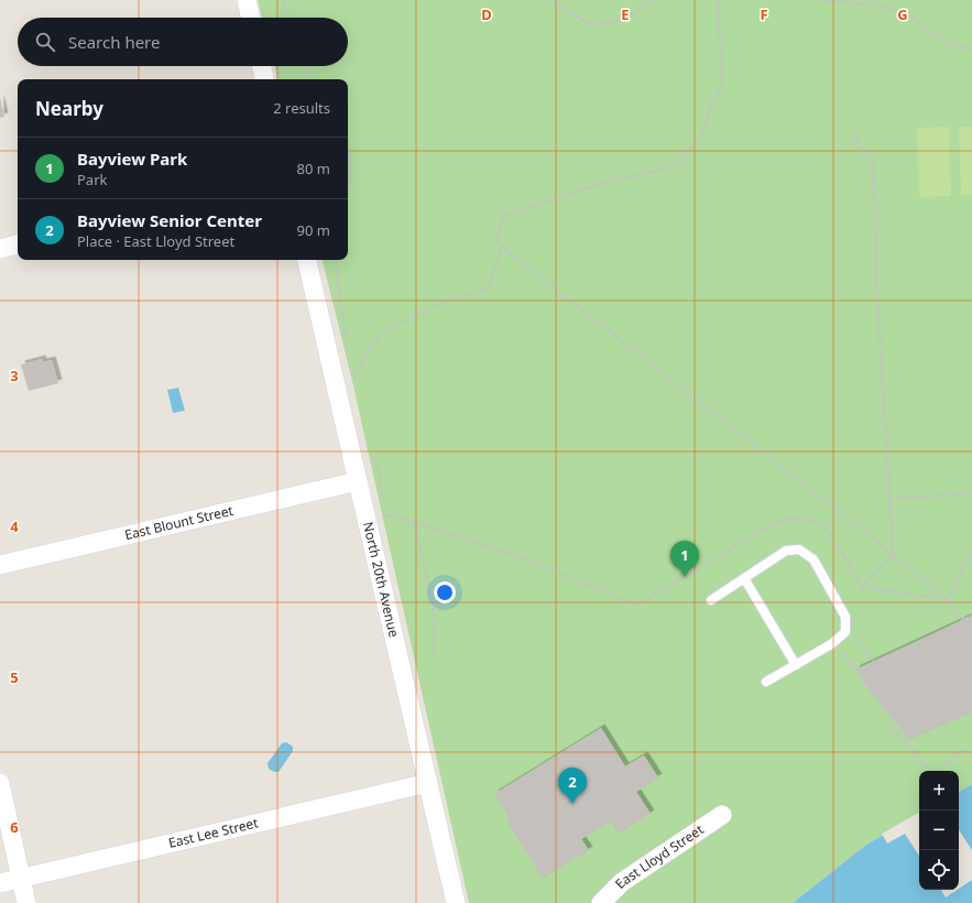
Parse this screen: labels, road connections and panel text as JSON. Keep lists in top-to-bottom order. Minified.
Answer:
{"streets":{"street":["East Blount Street","North 20th Avenue","East Lee Street","East Lloyd Street"]},"crossings":[["East Blount Street","North 20th Avenue"],["North 20th Avenue","East Lee Street"]],"page":{"search":"Search here","heading":["Nearby","2 results"],"list":[{"mark":"1","name":"Bayview Park","note":"Park","value":"80 m"},{"mark":"2","name":"Bayview Senior Center","note":"Place · East Lloyd Street","value":"90 m"}],"pins":["1","2"],"map_buttons":["+","−"]},"grid":{"columns":["D","E","F","G"],"rows":["3","4","5","6"]}}
